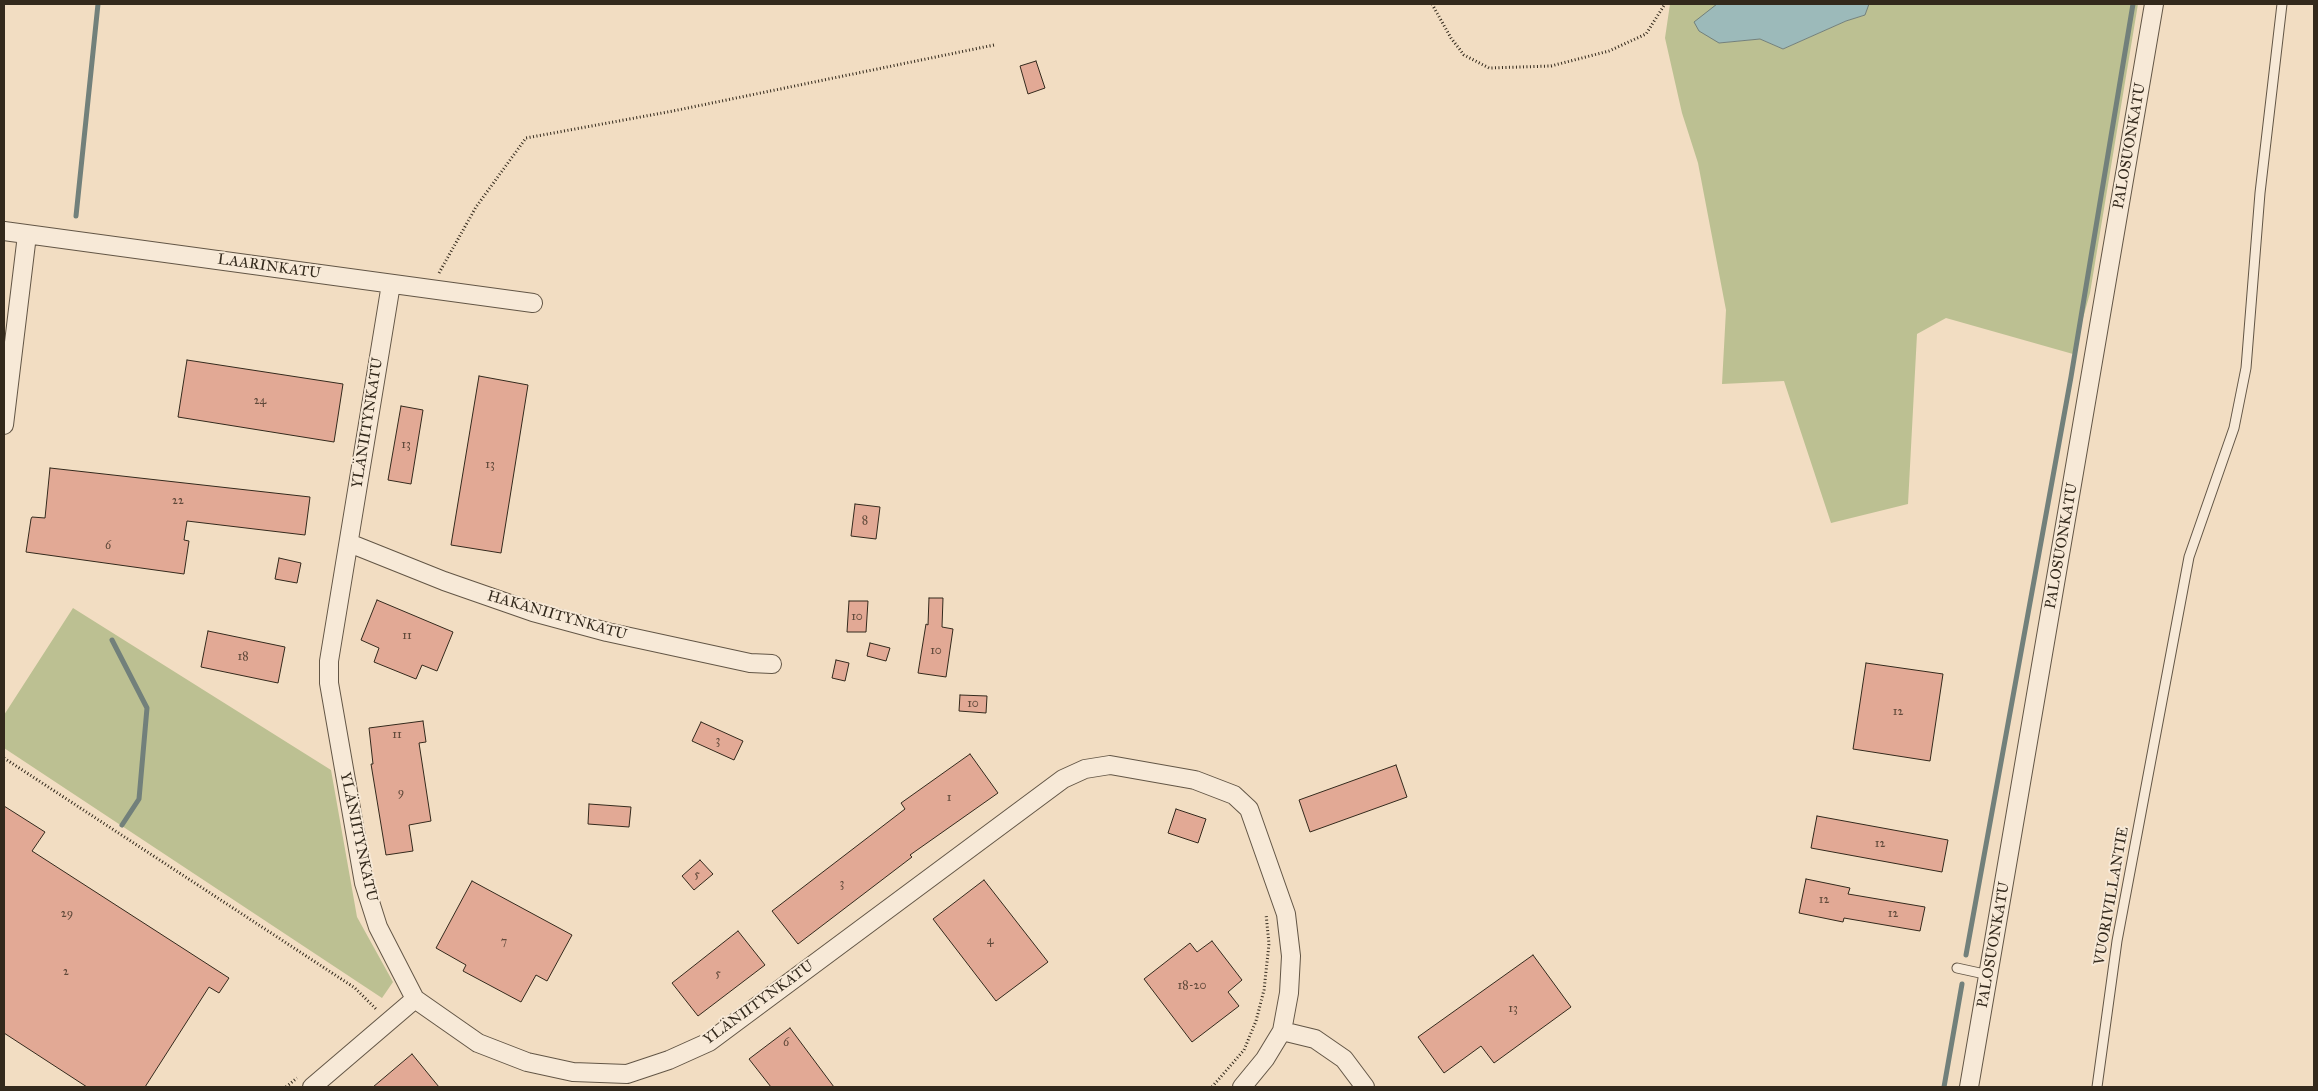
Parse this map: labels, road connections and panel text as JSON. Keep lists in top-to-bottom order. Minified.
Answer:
{"streets":{"street":["PALOSUONKATU","LAARINKATU","YLÄNIITYNKATU","HAKANIITYNKATU"],"lane":["VUORIVILLANTIE"]},"crossings":[["LAARINKATU","YLÄNIITYNKATU"],["YLÄNIITYNKATU","HAKANIITYNKATU"]],"house_numbers":["24","13","13","22","8","6","10","11","10","18","10","12","11","3","9","1","12","5","3","12","29","12","4","7","2","5","18-20","13","6"]}
